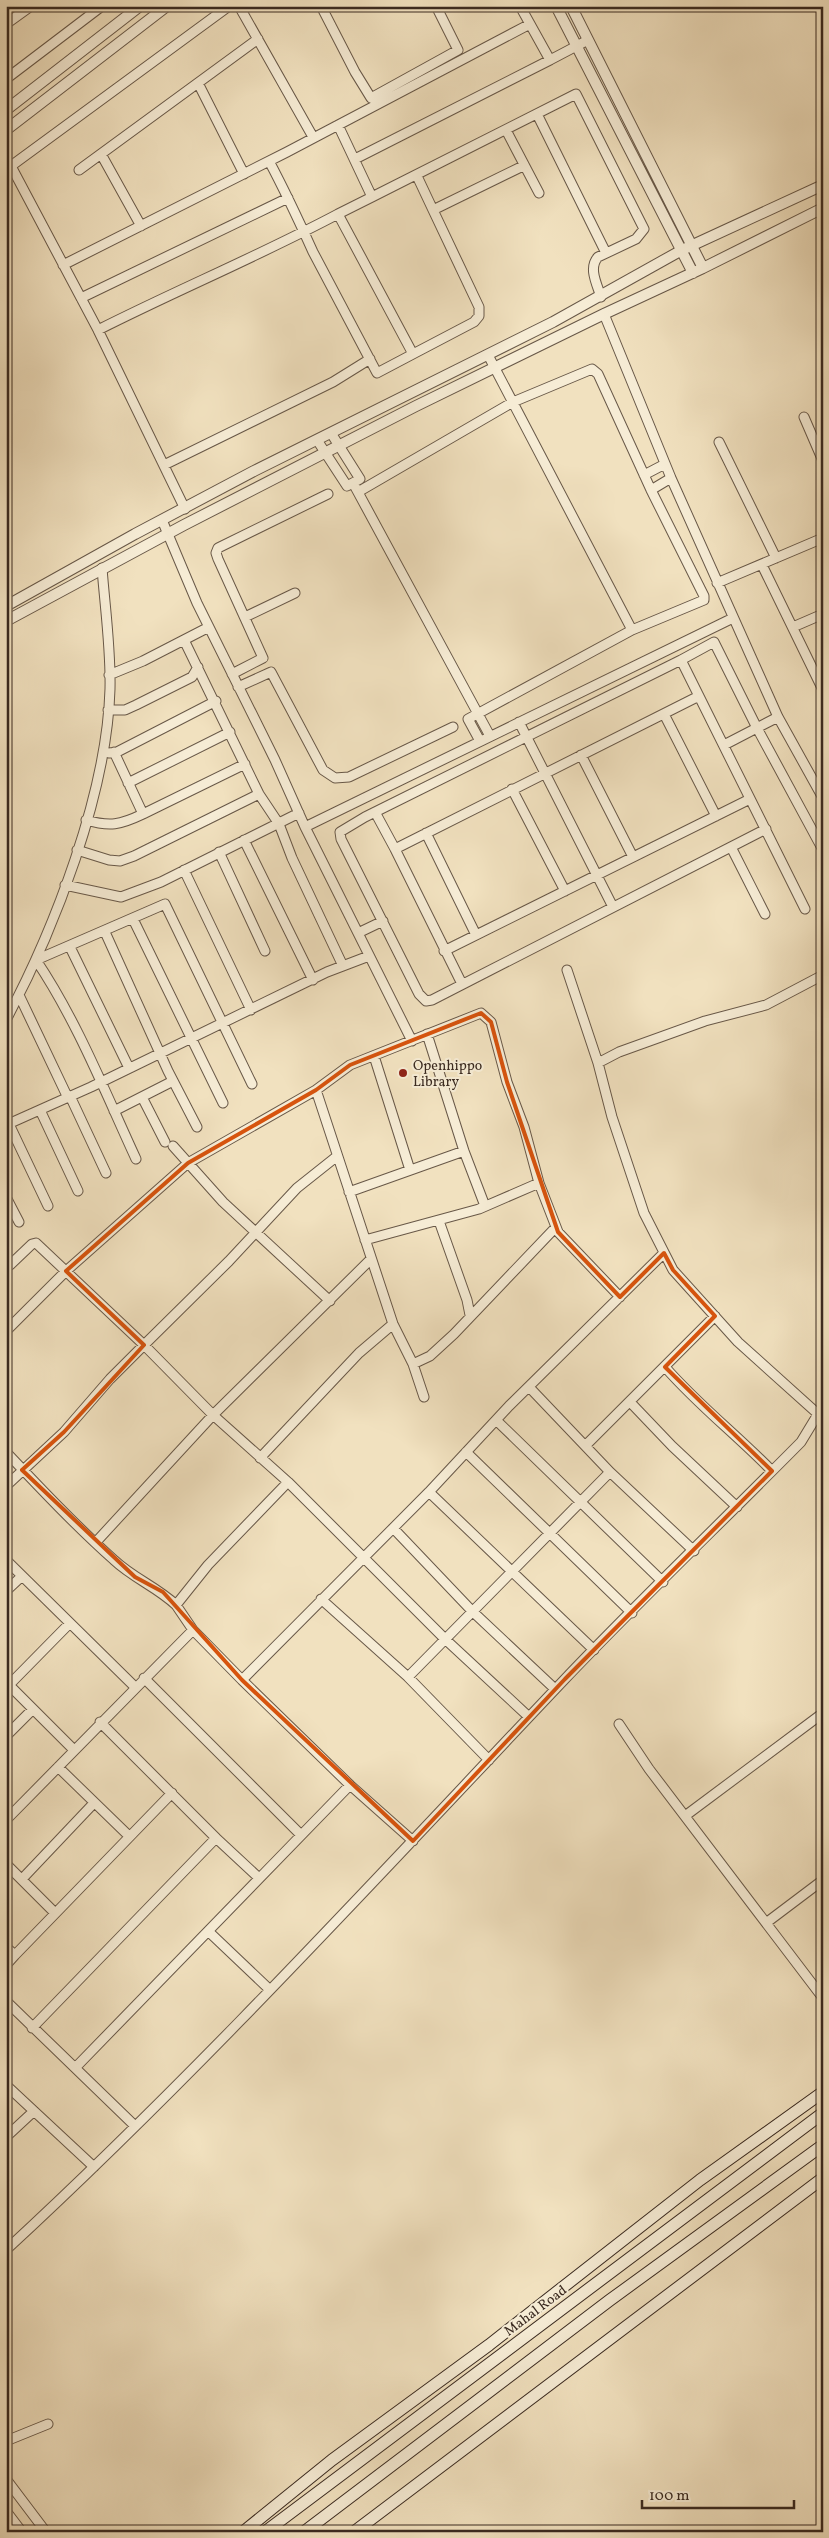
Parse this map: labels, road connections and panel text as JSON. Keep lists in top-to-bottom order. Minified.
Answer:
{"streets":{"main road":["Mahal Road"]},"places":["Openhippo Library"],"scale_bar":"100 m"}
